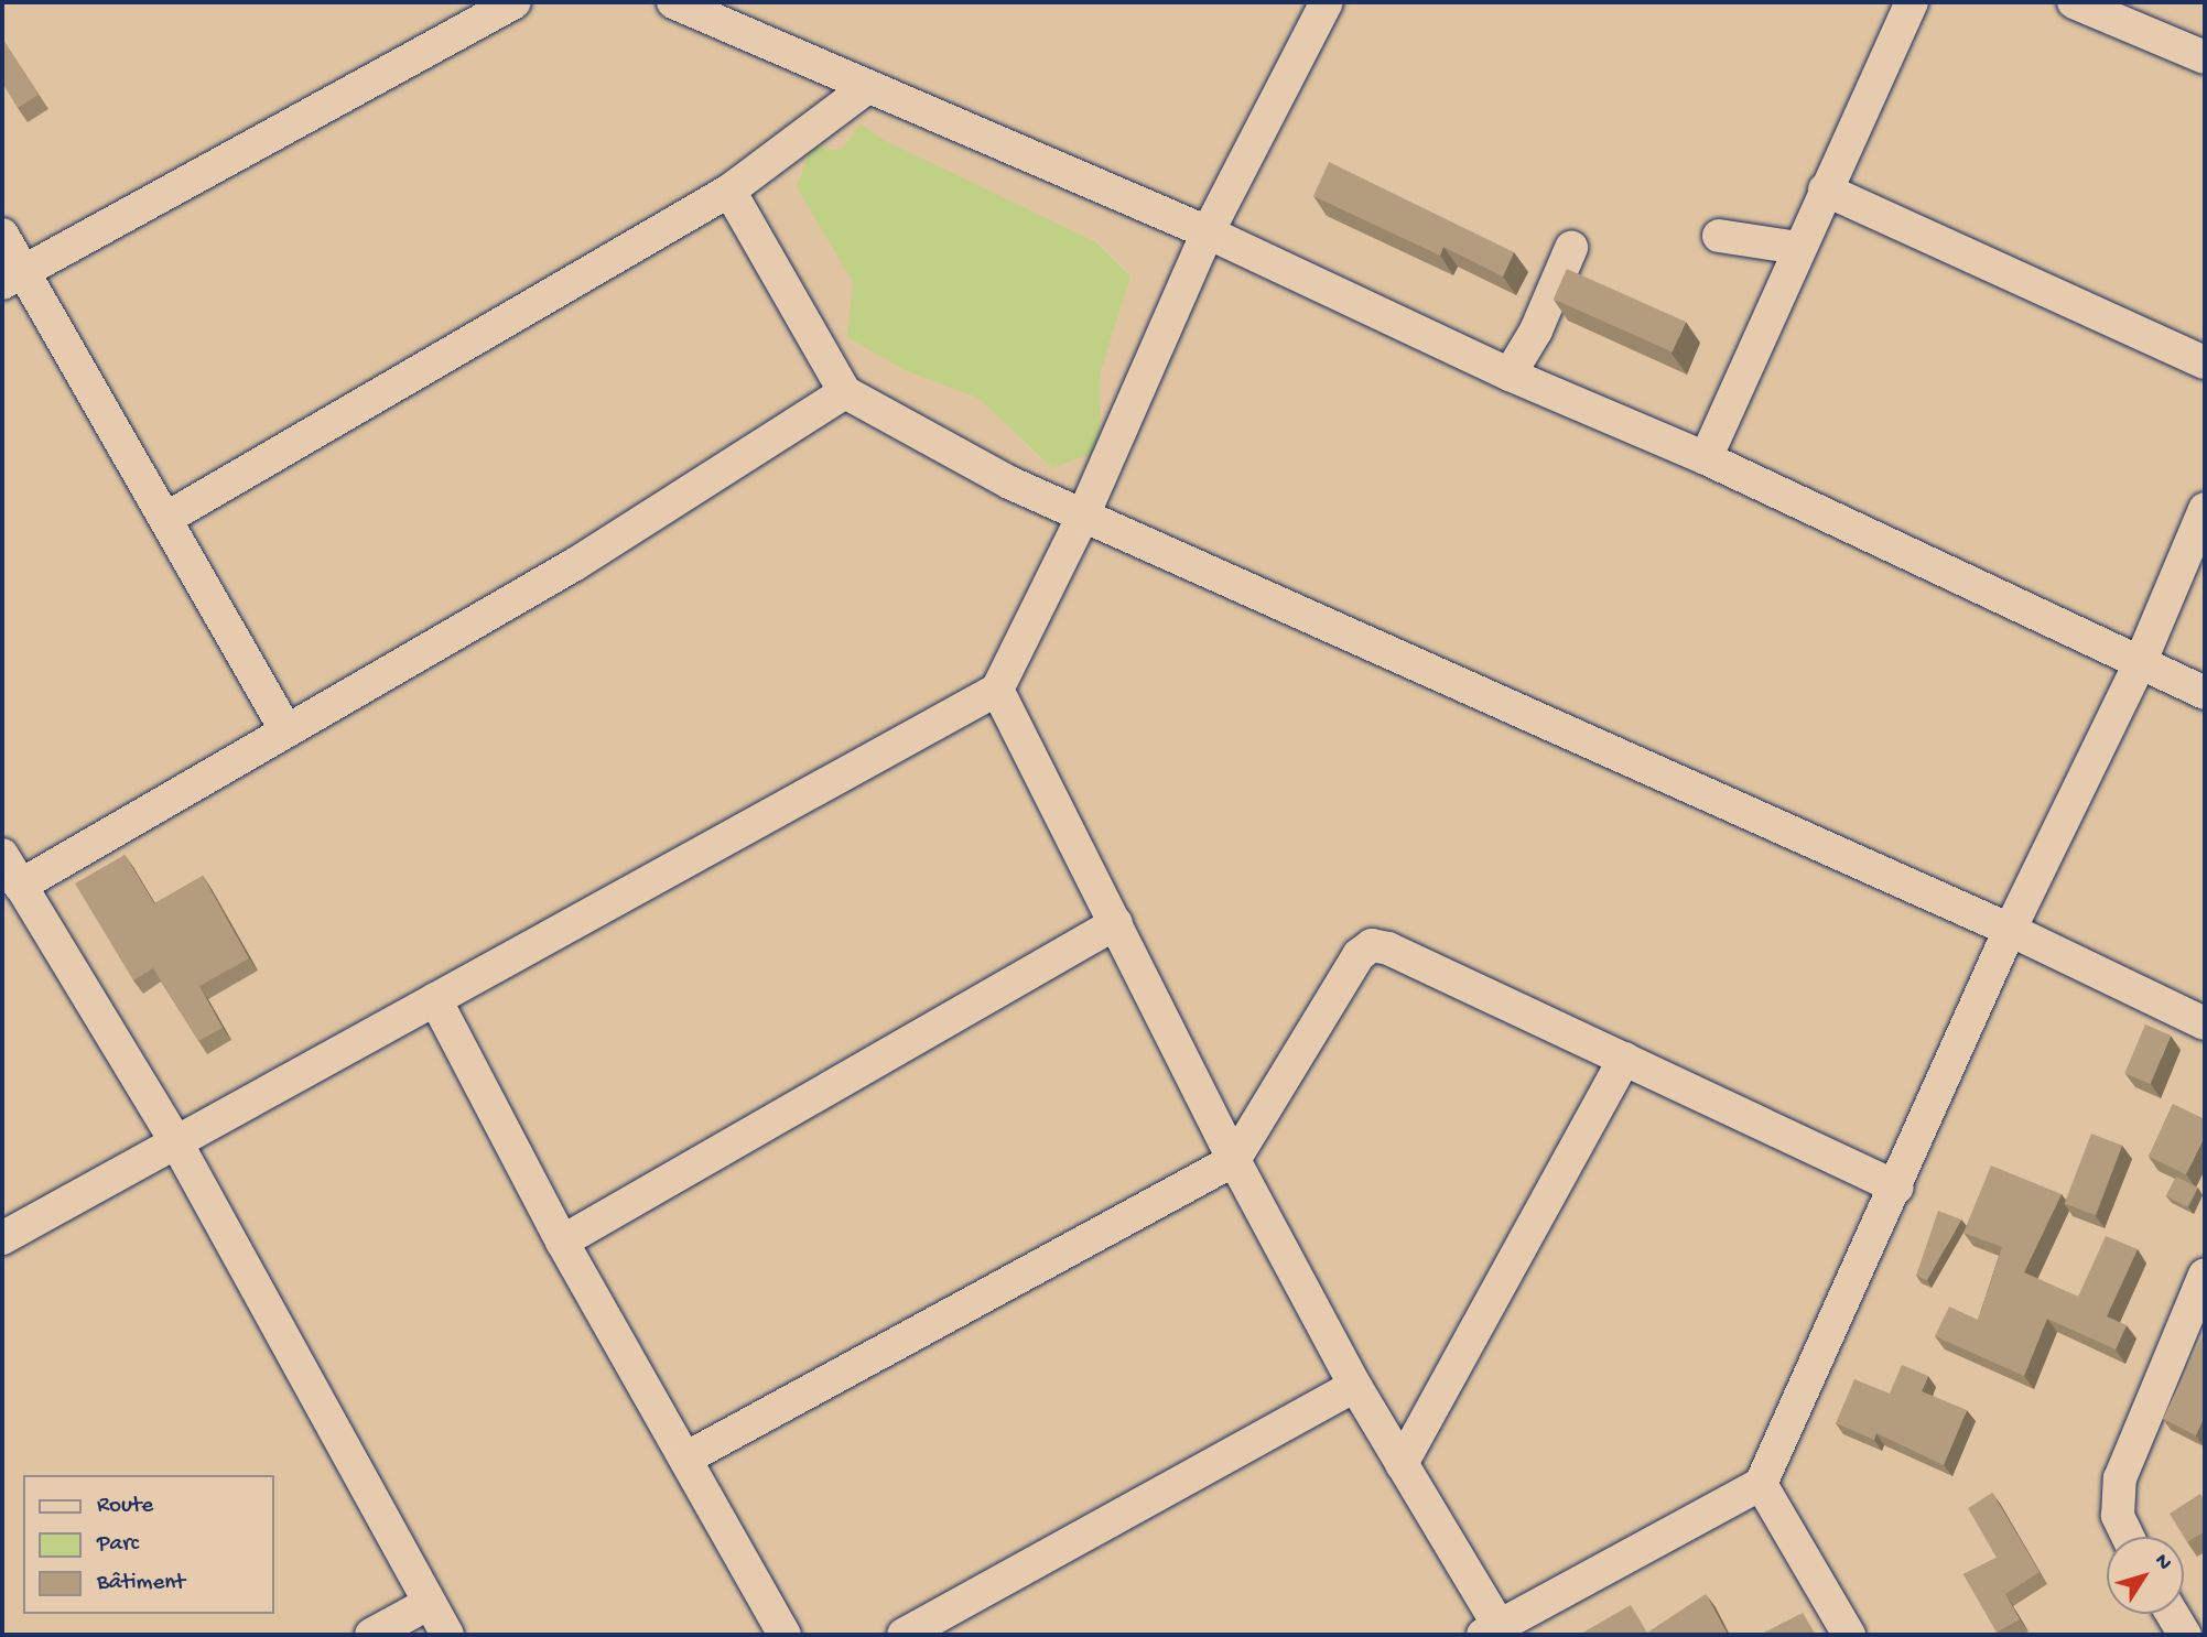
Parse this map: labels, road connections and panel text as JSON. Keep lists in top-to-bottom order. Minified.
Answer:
{"legend":["Route","Parc","Bâtiment"],"north":"top right"}
